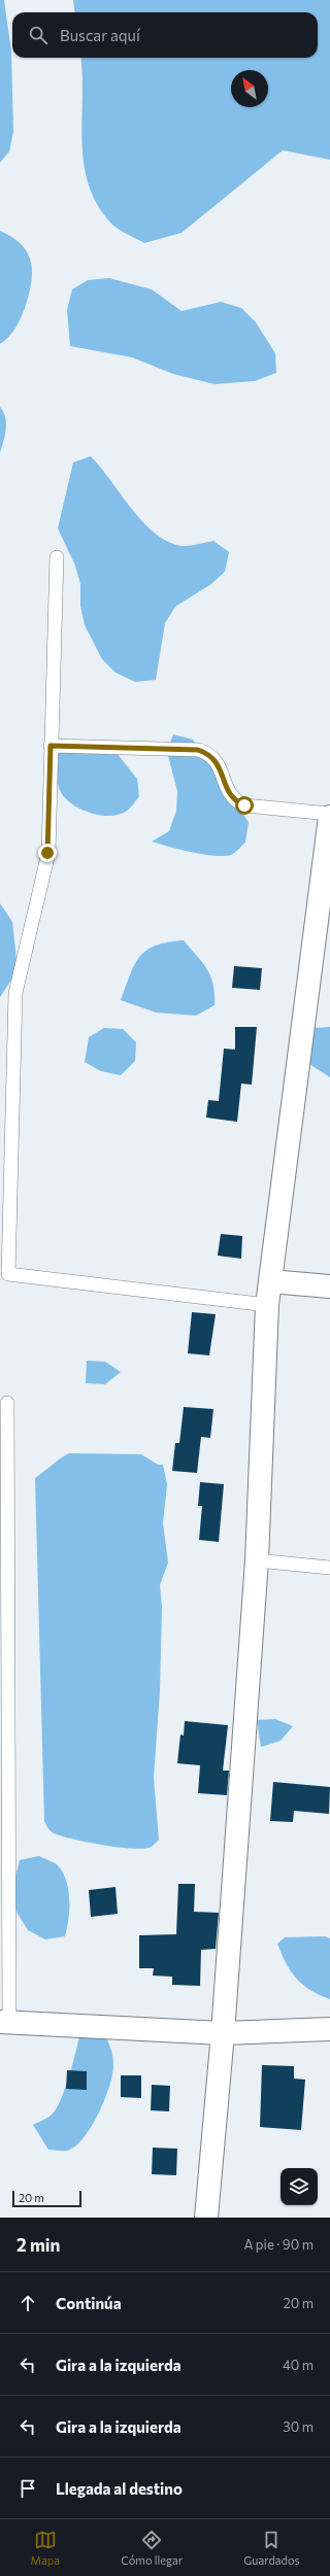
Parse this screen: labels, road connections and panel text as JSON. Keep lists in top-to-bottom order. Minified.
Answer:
{"scale_bar":"20 m","north":"top left","page":{"search":"Buscar aquí","scale":"20 m","heading":["2 min","A pie · 90 m"],"list":[["Continúa","20 m"],["Gira a la izquierda","40 m"],["Gira a la izquierda","30 m"],"Llegada al destino"],"nav":["Mapa","Cómo llegar","Guardados"]}}
